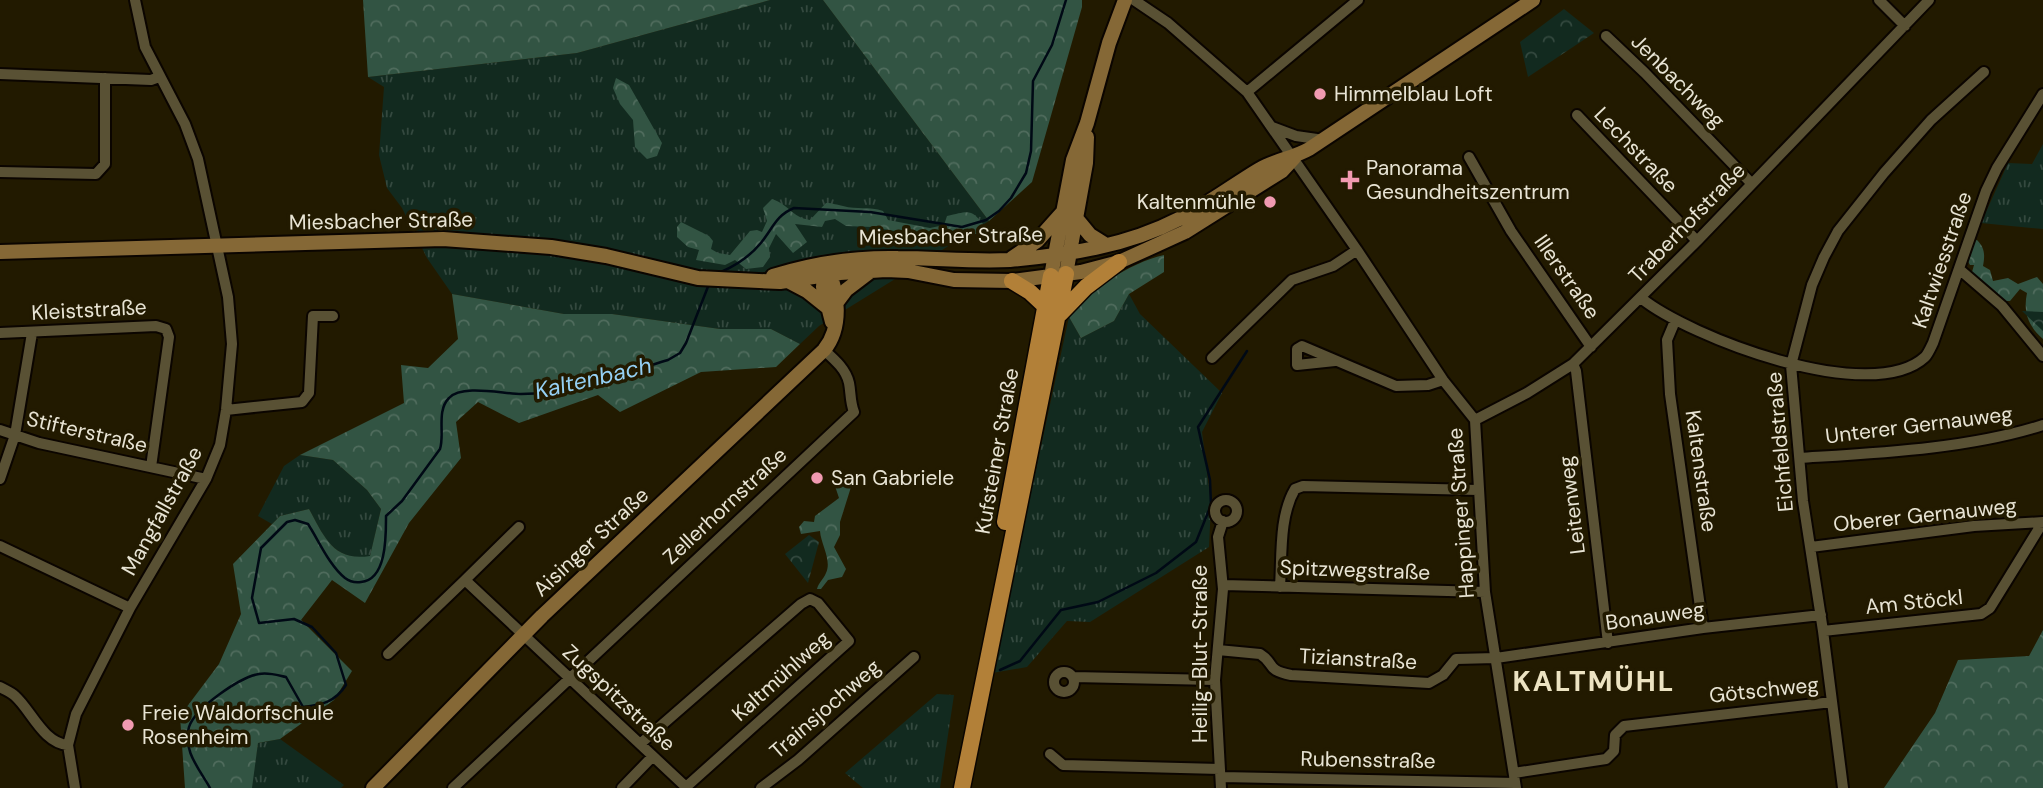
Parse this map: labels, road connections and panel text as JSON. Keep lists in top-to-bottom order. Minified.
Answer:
{"streets":{"main road":["Miesbacher Straße","Kufsteiner Straße","Aisinger Straße"],"street":["Jenbachweg","Lechstraße","Traberhofstraße","Kaltwiesstraße","Illerstraße","Kleiststraße","Unterer Gernauweg","Stifterstraße","Eichfeldstraße","Kaltenstraße","Leitenweg","Zellerhornstraße","Mangfallstraße","Happinger Straße","Oberer Gernauweg","Spitzwegstraße","Am Stöckl","Bonauweg","Heilig-Blut-Straße","Tizianstraße","Kaltmühlweg","Götschweg","Zugspitzstraße","Trainsjochweg","Rubensstraße"]},"crossings":[["Jenbachweg","Traberhofstraße"],["Lechstraße","Traberhofstraße"],["Miesbacher Straße","Kufsteiner Straße"],["Miesbacher Straße","Mangfallstraße"],["Miesbacher Straße","Happinger Straße"],["Miesbacher Straße","Aisinger Straße"],["Traberhofstraße","Kaltwiesstraße"],["Traberhofstraße","Illerstraße"],["Traberhofstraße","Leitenweg"],["Traberhofstraße","Happinger Straße"],["Kaltwiesstraße","Eichfeldstraße"],["Kaltwiesstraße","Kaltenstraße"],["Kleiststraße","Stifterstraße"],["Unterer Gernauweg","Eichfeldstraße"],["Stifterstraße","Mangfallstraße"],["Eichfeldstraße","Oberer Gernauweg"],["Eichfeldstraße","Am Stöckl"],["Eichfeldstraße","Bonauweg"],["Eichfeldstraße","Götschweg"],["Kaltenstraße","Bonauweg"],["Leitenweg","Bonauweg"],["Zellerhornstraße","Aisinger Straße"],["Zellerhornstraße","Zugspitzstraße"],["Happinger Straße","Spitzwegstraße"],["Happinger Straße","Bonauweg"],["Happinger Straße","Tizianstraße"],["Happinger Straße","Götschweg"],["Happinger Straße","Rubensstraße"],["Oberer Gernauweg","Am Stöckl"],["Aisinger Straße","Zugspitzstraße"],["Spitzwegstraße","Heilig-Blut-Straße"],["Bonauweg","Tizianstraße"],["Heilig-Blut-Straße","Tizianstraße"],["Heilig-Blut-Straße","Rubensstraße"],["Kaltmühlweg","Zugspitzstraße"],["Götschweg","Rubensstraße"]],"districts":["KALTMÜHL"],"water":["Kaltenbach"],"places":{"other":["Himmelblau Loft","Kaltenmühle","San Gabriele","Freie Waldorfschule Rosenheim"],"health":["Panorama Gesundheitszentrum"]}}
